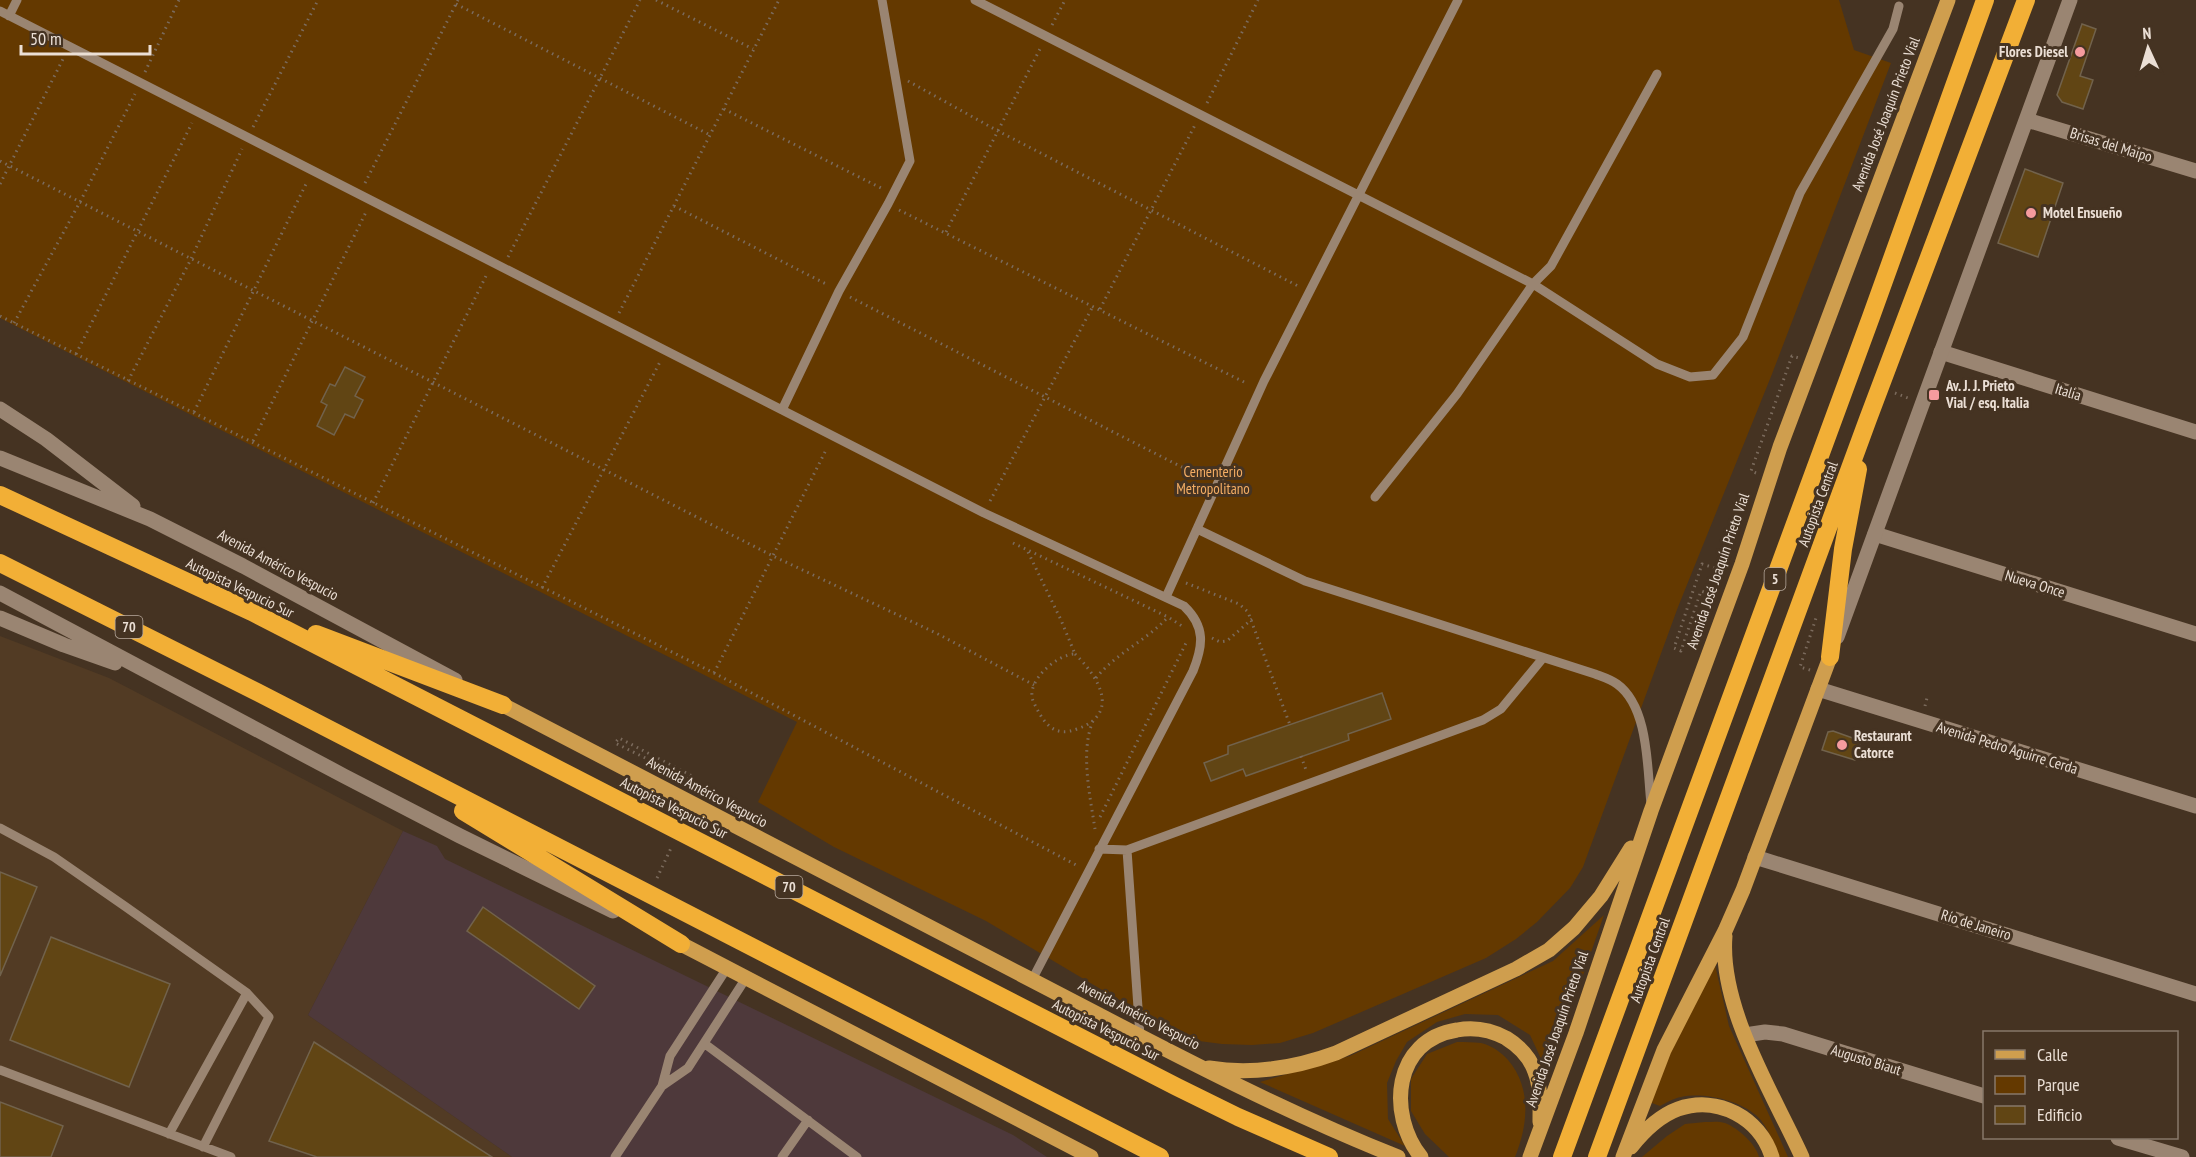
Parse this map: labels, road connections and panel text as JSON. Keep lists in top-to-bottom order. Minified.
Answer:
{"streets":{"highway":["Autopista Central","5","Autopista Vespucio Sur","70"],"main road":["Avenida José Joaquín Prieto Vial","Brisas del Maipo","Italia","Avenida Américo Vespucio","Nueva Once","Avenida Pedro Aguirre Cerda","Río de Janeiro","Augusto Biaut"]},"parks":["Cementerio Metropolitano"],"places":{"other":["Flores Diesel","Motel Ensueño","Restaurant Catorce"],"transit":["Av. J. J. Prieto Vial / esq. Italia"]},"legend":["Calle","Parque","Edificio"],"scale_bar":"50 m","north":"top"}
